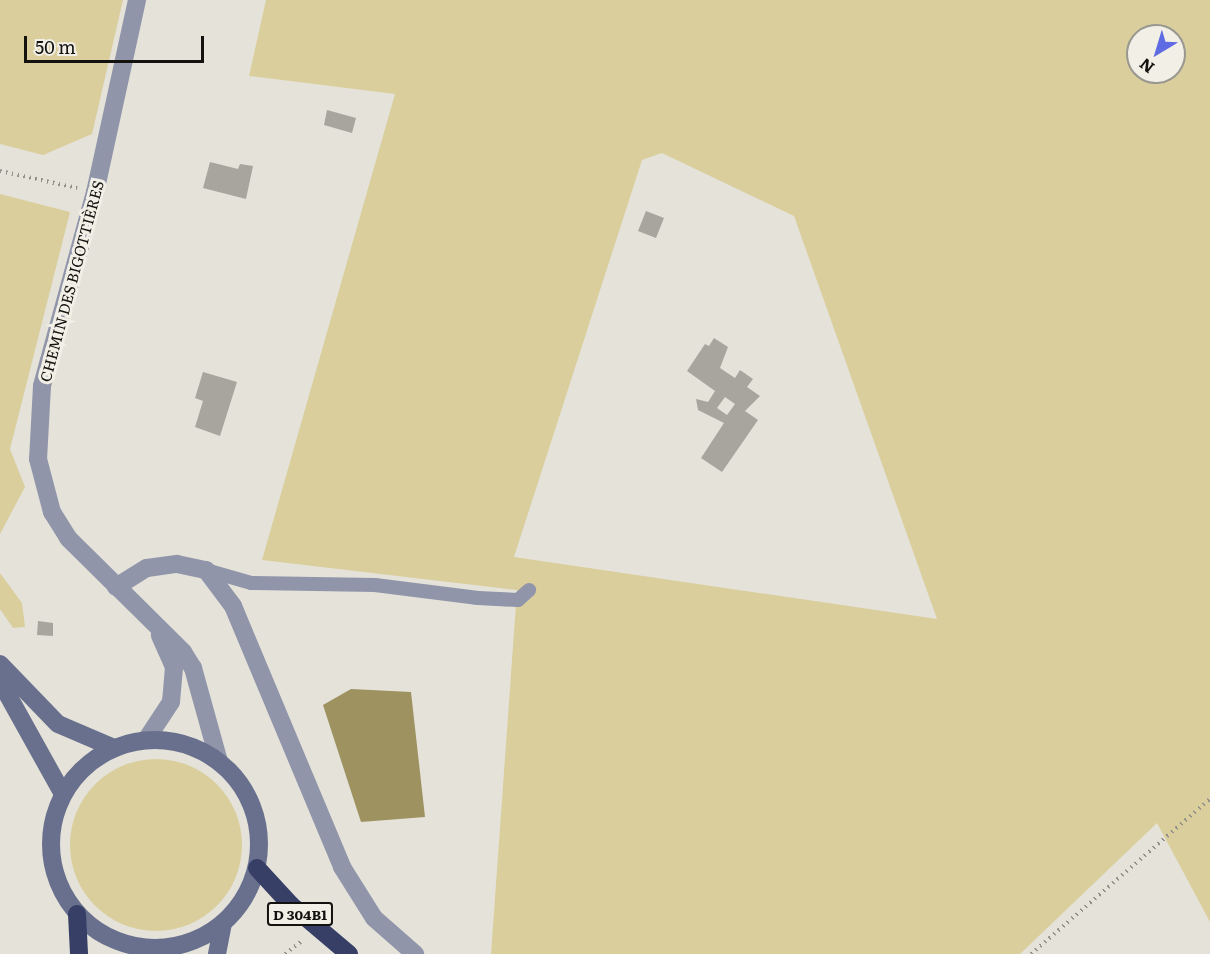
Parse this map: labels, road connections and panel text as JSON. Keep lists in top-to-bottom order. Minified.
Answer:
{"streets":{"highway":["D 304B1"],"street":["CHEMIN DES BIGOTTIÈRES"]},"scale_bar":"50 m","north":"bottom left"}
